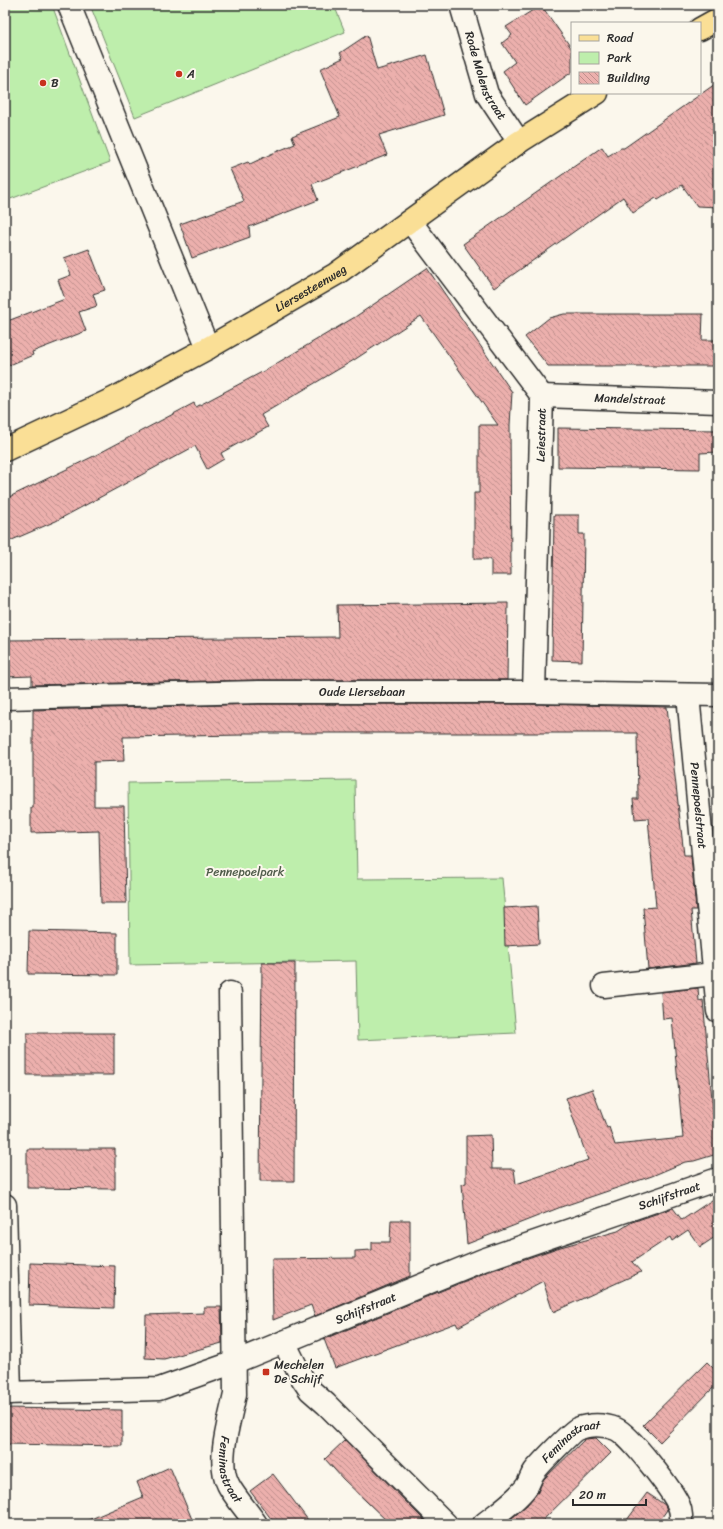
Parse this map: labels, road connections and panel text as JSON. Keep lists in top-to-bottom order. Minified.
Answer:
{"streets":{"main road":["Liersesteenweg"],"street":["Rode Molenstraat","Mandelstraat","Leiestraat","Oude Liersebaan","Pennepoelstraat","Schijfstraat","Feminastraat"]},"crossings":[["Rode Molenstraat","Liersesteenweg"],["Liersesteenweg","Leiestraat"],["Mandelstraat","Leiestraat"],["Leiestraat","Oude Liersebaan"],["Oude Liersebaan","Pennepoelstraat"],["Schijfstraat","Feminastraat"]],"parks":["Pennepoelpark"],"places":{"other":["A","B"],"transit":["Mechelen De Schijf"]},"legend":["Road","Park","Building"],"scale_bar":"20 m"}
